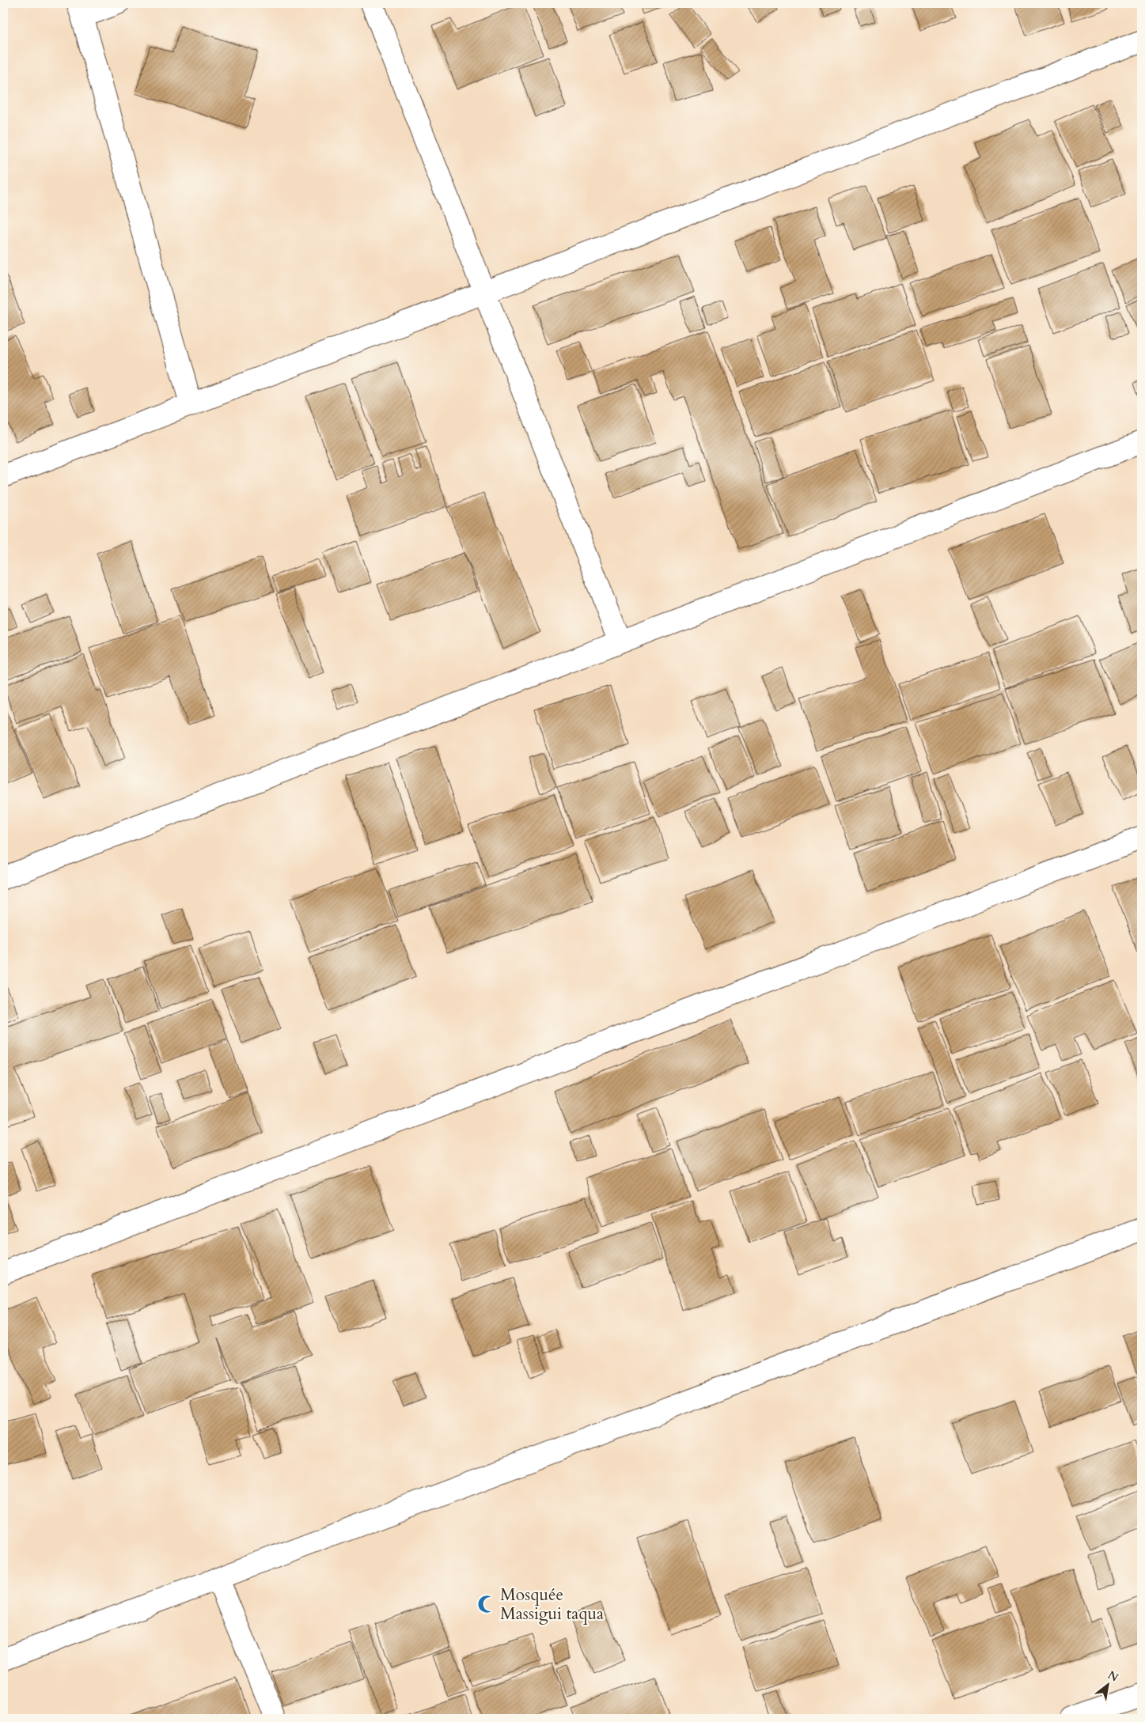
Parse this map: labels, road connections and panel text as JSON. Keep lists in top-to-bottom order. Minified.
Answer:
{"places":{"mosque":["Mosquée Massigui taqua"]},"north":"top right"}
